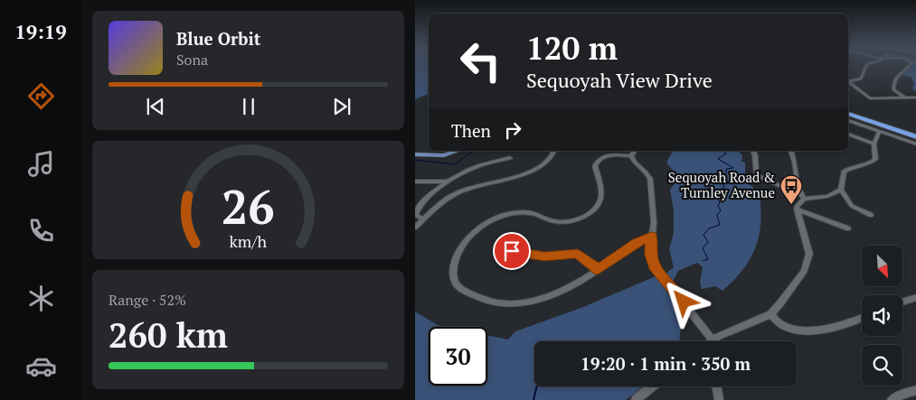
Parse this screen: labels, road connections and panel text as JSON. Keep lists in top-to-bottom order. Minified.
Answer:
{"places":{"bus stop":["Sequoyah Road & Turnley Avenue"]},"north":"bottom right","page":{"tabs":"19:19","turn":["120 m","Sequoyah View Drive"],"song":["Blue Orbit","Sona"],"then":"Then","tile":["Range · 52%","260 km"],"limit":"30","trip":"19:20 · 1 min · 350 m","gauge":["26","km/h"]}}
